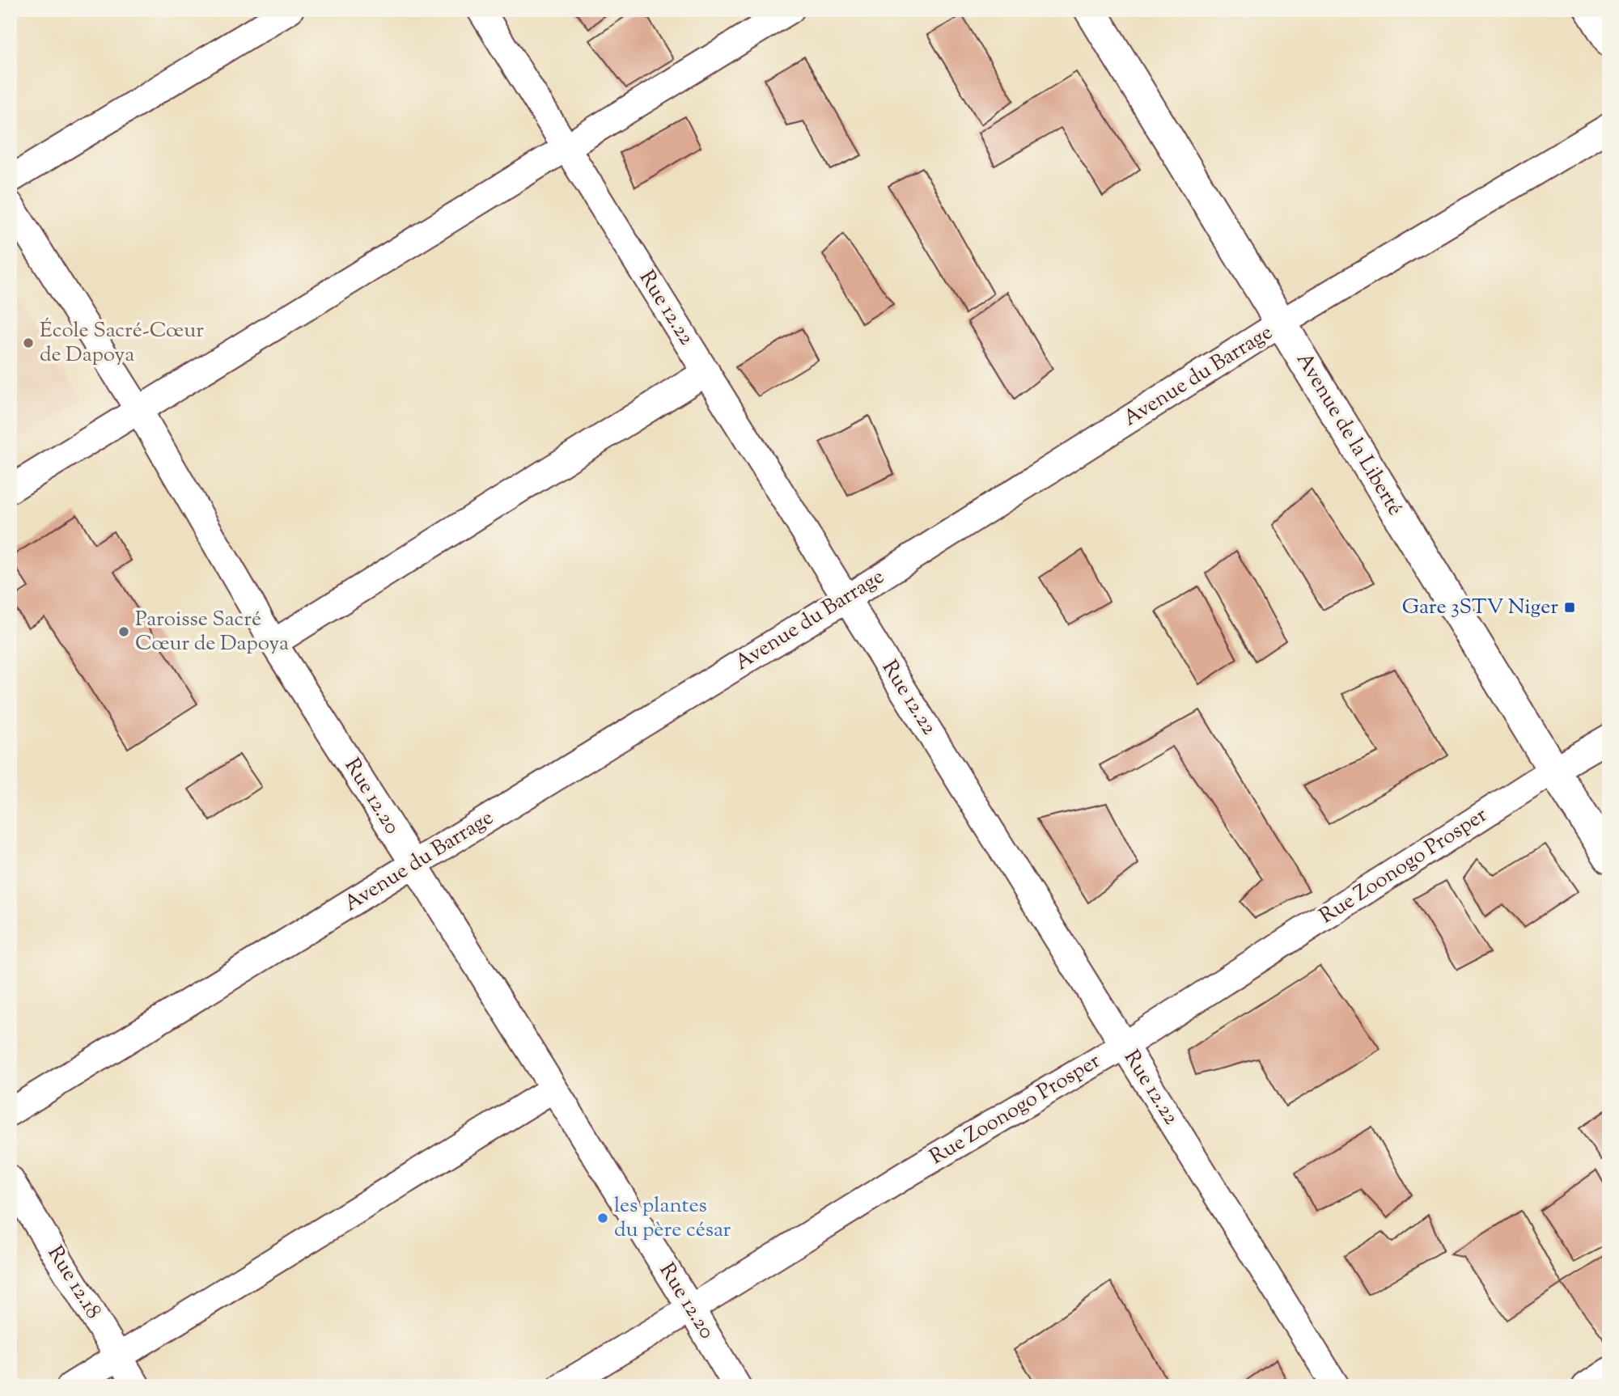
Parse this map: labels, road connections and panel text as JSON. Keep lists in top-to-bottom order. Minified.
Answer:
{"streets":{"main road":["Avenue de la Liberté"],"street":["Rue 12.22","Avenue du Barrage","Rue 12.20","Rue Zoonogo Prosper","Rue 12.18"]},"crossings":[["Rue 12.22","Avenue du Barrage"],["Rue 12.22","Rue Zoonogo Prosper"],["Avenue du Barrage","Avenue de la Liberté"],["Avenue du Barrage","Rue 12.20"],["Avenue de la Liberté","Rue Zoonogo Prosper"],["Rue 12.20","Rue Zoonogo Prosper"]],"places":{"other":["École Sacré-Cœur de Dapoya","Paroisse Sacré Cœur de Dapoya","les plantes du père césar"],"transit":["Gare 3STV Niger"]}}
